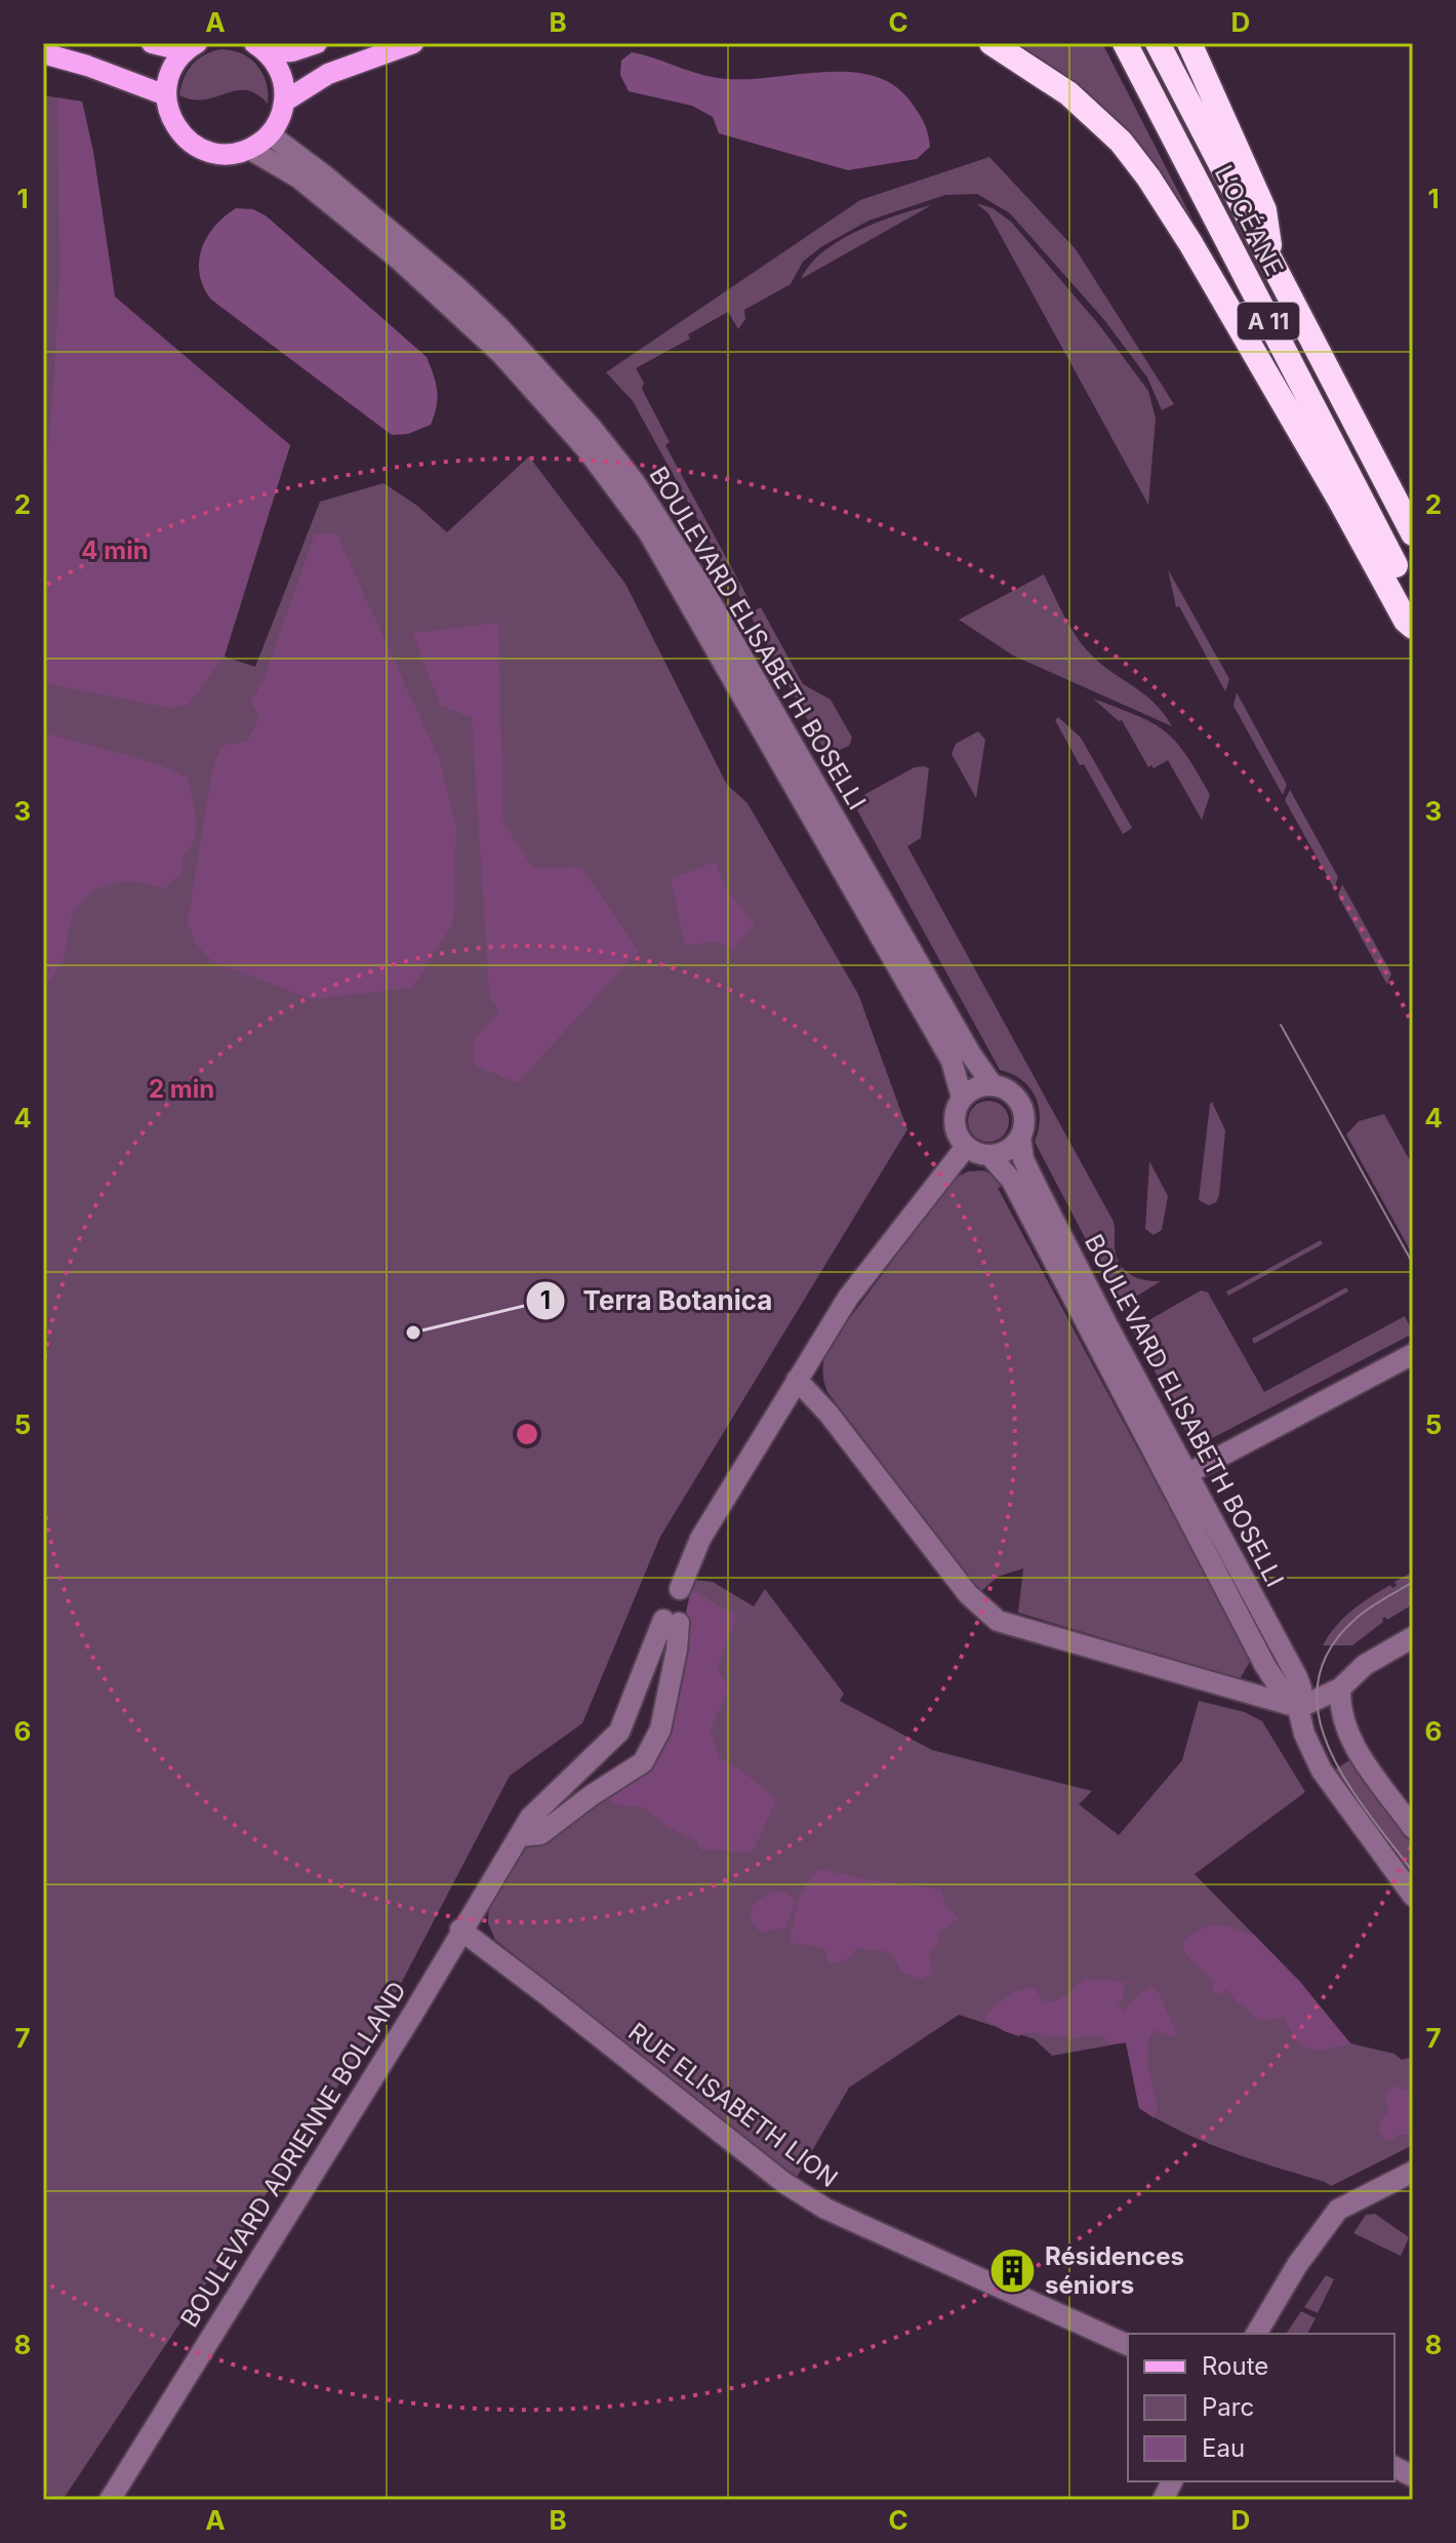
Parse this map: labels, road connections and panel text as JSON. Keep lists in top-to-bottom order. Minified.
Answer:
{"streets":{"highway":["L’OCÉANE","A 11"],"street":["BOULEVARD ELISABETH BOSELLI","RUE ELISABETH LION","BOULEVARD ADRIENNE BOLLAND"]},"crossings":[["RUE ELISABETH LION","BOULEVARD ADRIENNE BOLLAND"]],"places":{"other":["Terra Botanica"],"building":["Résidences séniors"]},"legend":["Route","Parc","Eau"],"grid":{"columns":["A","B","C","D"],"rows":["1","2","3","4","5","6","7","8"]},"rings":["4 min","2 min"]}
